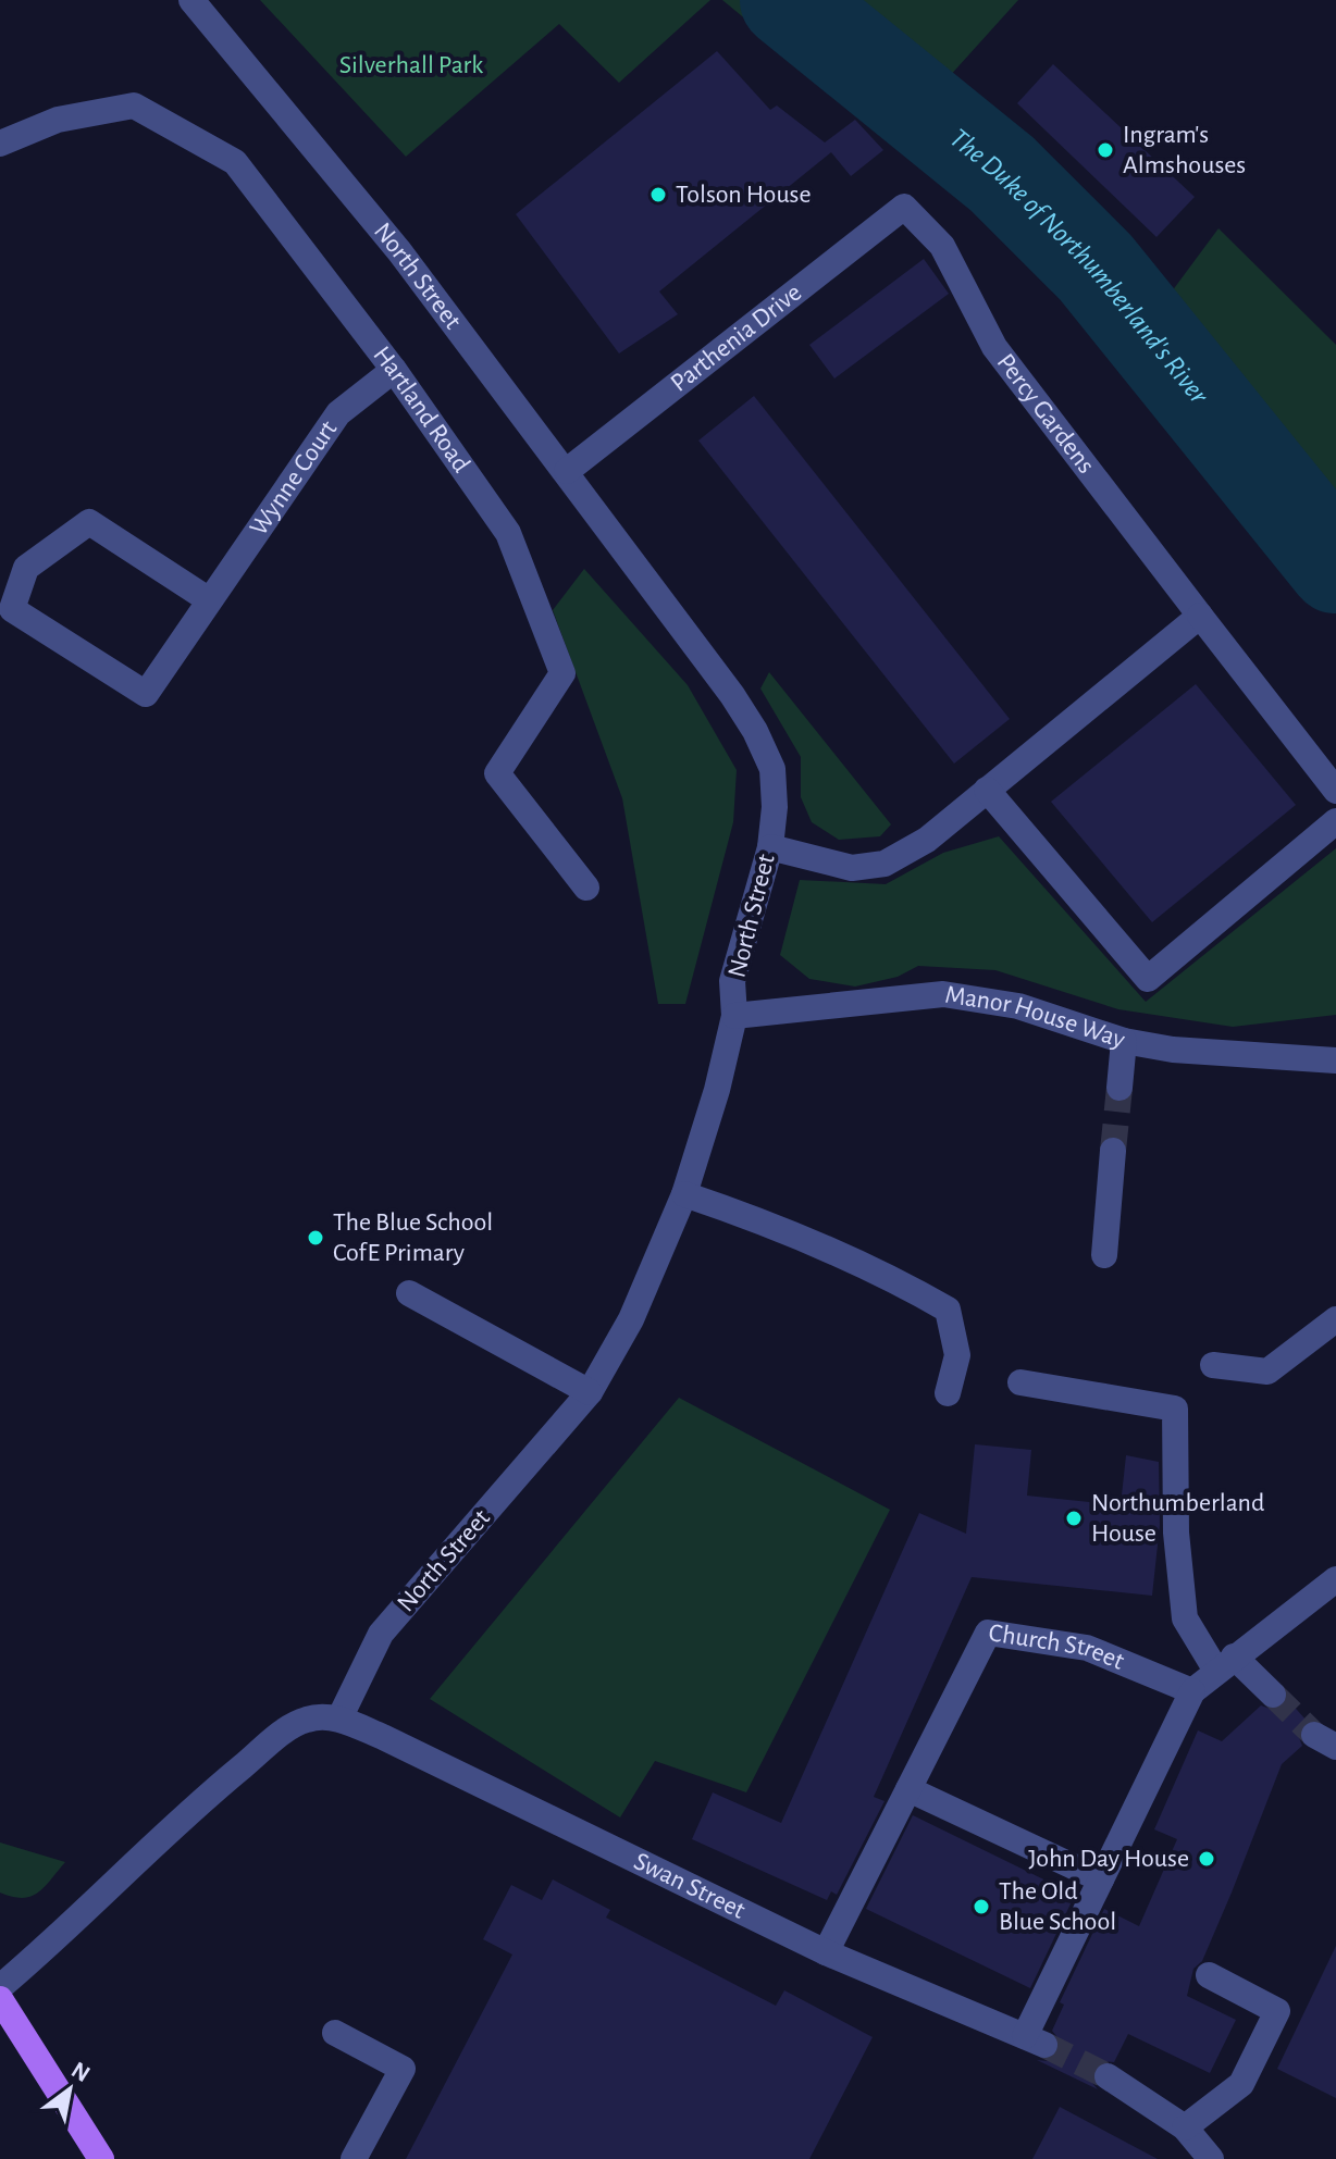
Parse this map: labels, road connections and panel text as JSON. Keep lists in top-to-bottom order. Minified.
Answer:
{"streets":{"street":["North Street","Parthenia Drive","Hartland Road","Percy Gardens","Wynne Court","Manor House Way","Church Street","Swan Street"]},"crossings":[["North Street","Parthenia Drive"],["North Street","Manor House Way"],["North Street","Swan Street"],["Parthenia Drive","Percy Gardens"],["Hartland Road","Wynne Court"],["Church Street","Swan Street"]],"water":["The Duke of Northumberland's River"],"parks":["Silverhall Park"],"places":["Ingram's Almshouses","Tolson House","The Blue School CofE Primary","Northumberland House","John Day House","The Old Blue School"],"north":"top right"}
